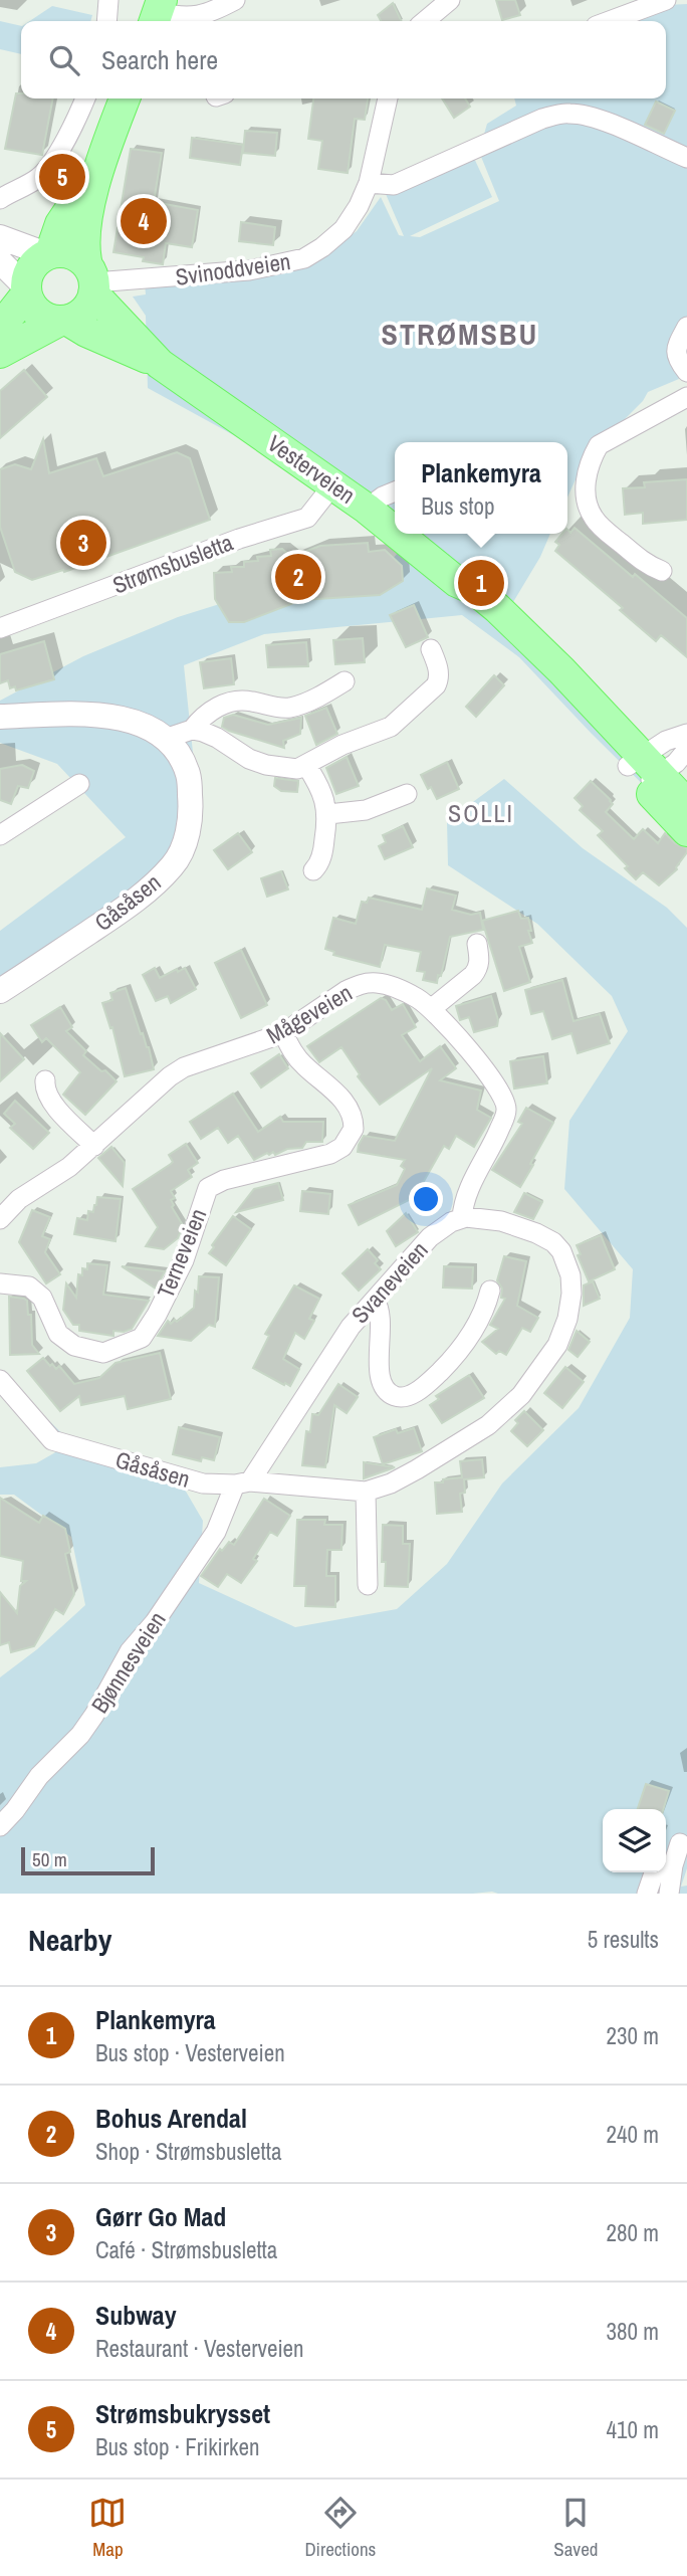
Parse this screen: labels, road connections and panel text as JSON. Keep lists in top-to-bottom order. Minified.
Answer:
{"streets":{"main road":["Vesterveien"],"street":["Svinoddveien","Strømsbusletta","Gåsåsen","Mågeveien","Terneveien","Svaneveien","Bjønnesveien"]},"crossings":[["Svinoddveien","Vesterveien"],["Vesterveien","Strømsbusletta"],["Gåsåsen","Svaneveien"],["Gåsåsen","Bjønnesveien"],["Mågeveien","Terneveien"],["Mågeveien","Svaneveien"],["Svaneveien","Bjønnesveien"]],"districts":["STRØMSBU","SOLLI"],"scale_bar":"50 m","page":{"search":"Search here","pins":["5","4","3","2","1"],"popup":["Plankemyra","Bus stop"],"scale":"50 m","heading":["Nearby","5 results"],"list":[{"mark":"1","name":"Plankemyra","note":"Bus stop · Vesterveien","value":"230 m"},{"mark":"2","name":"Bohus Arendal","note":"Shop · Strømsbusletta","value":"240 m"},{"mark":"3","name":"Gørr Go Mad","note":"Café · Strømsbusletta","value":"280 m"},{"mark":"4","name":"Subway","note":"Restaurant · Vesterveien","value":"380 m"},{"mark":"5","name":"Strømsbukrysset","note":"Bus stop · Frikirken","value":"410 m"}],"nav":["Map","Directions","Saved"]}}
